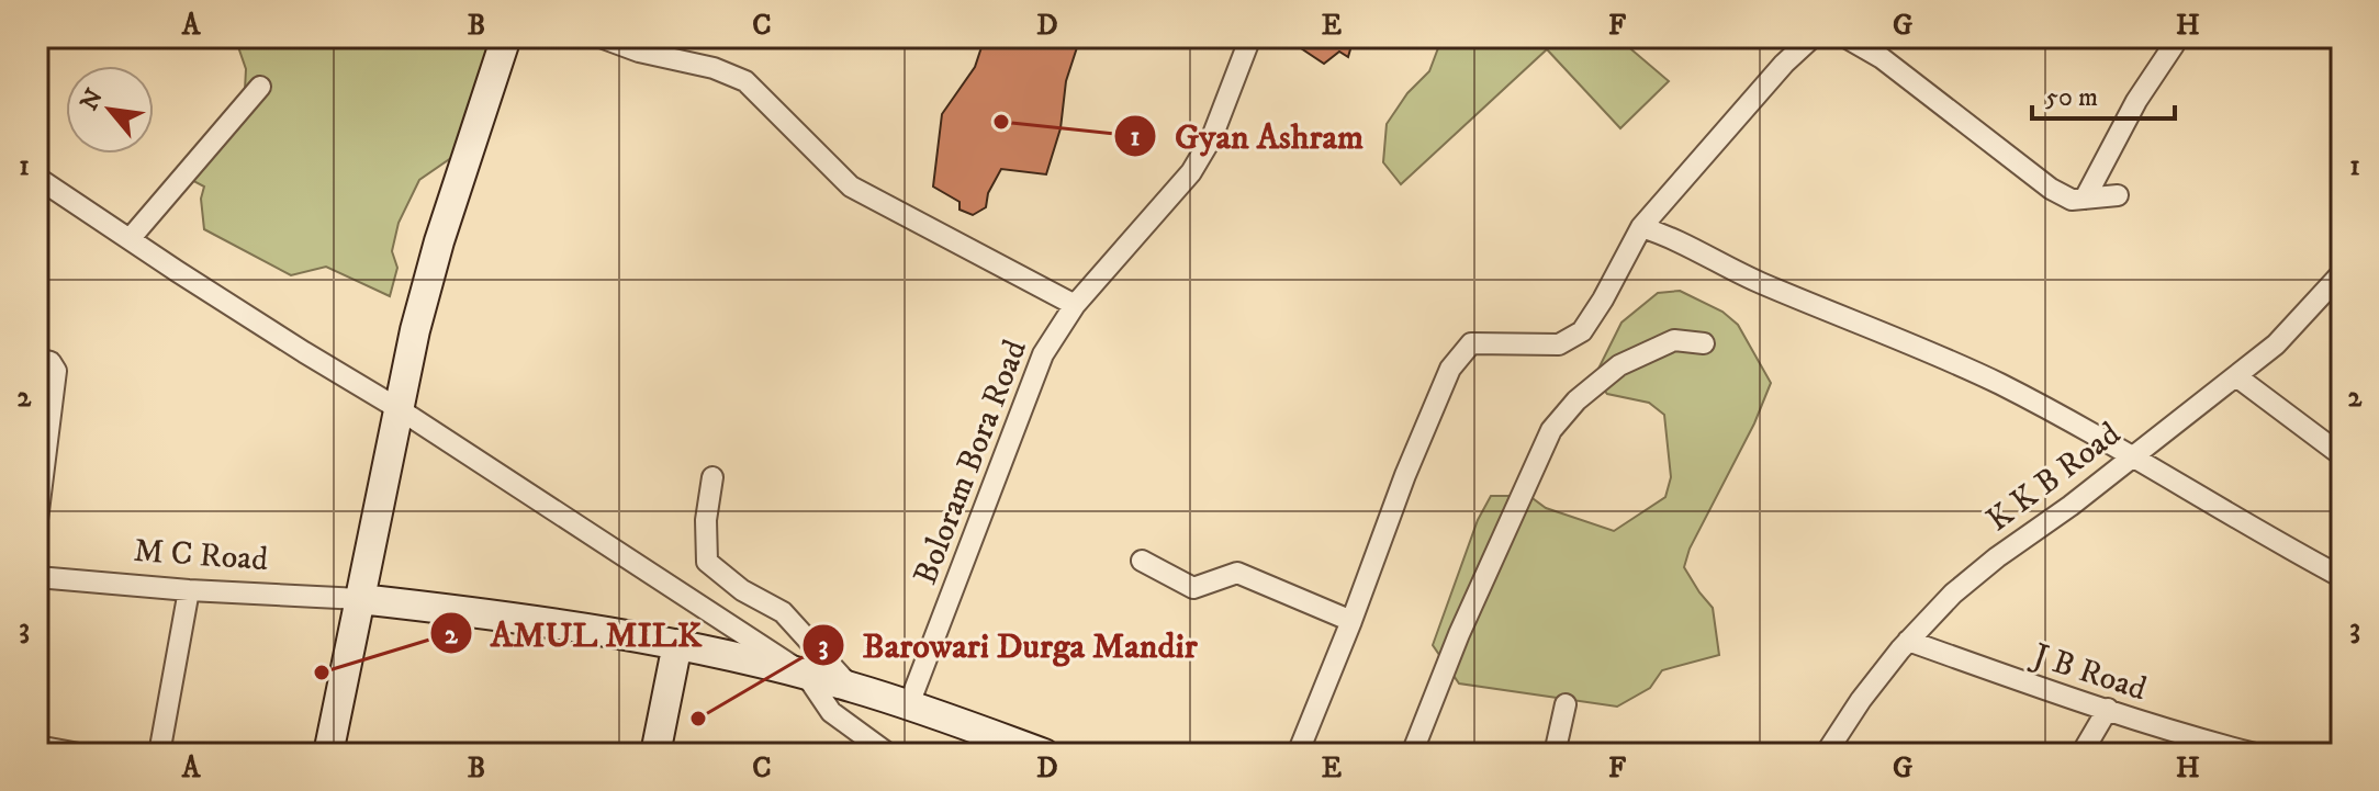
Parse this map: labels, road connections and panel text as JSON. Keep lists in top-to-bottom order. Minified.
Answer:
{"streets":{"street":["Boloram Bora Road","K K B Road","M C Road","J B Road"]},"crossings":[["K K B Road","J B Road"]],"places":["Gyan Ashram","AMUL MILK","Barowari Durga Mandir"],"scale_bar":"50 m","north":"top left","grid":{"columns":["A","B","C","D","E","F","G","H"],"rows":["1","2","3"]}}
